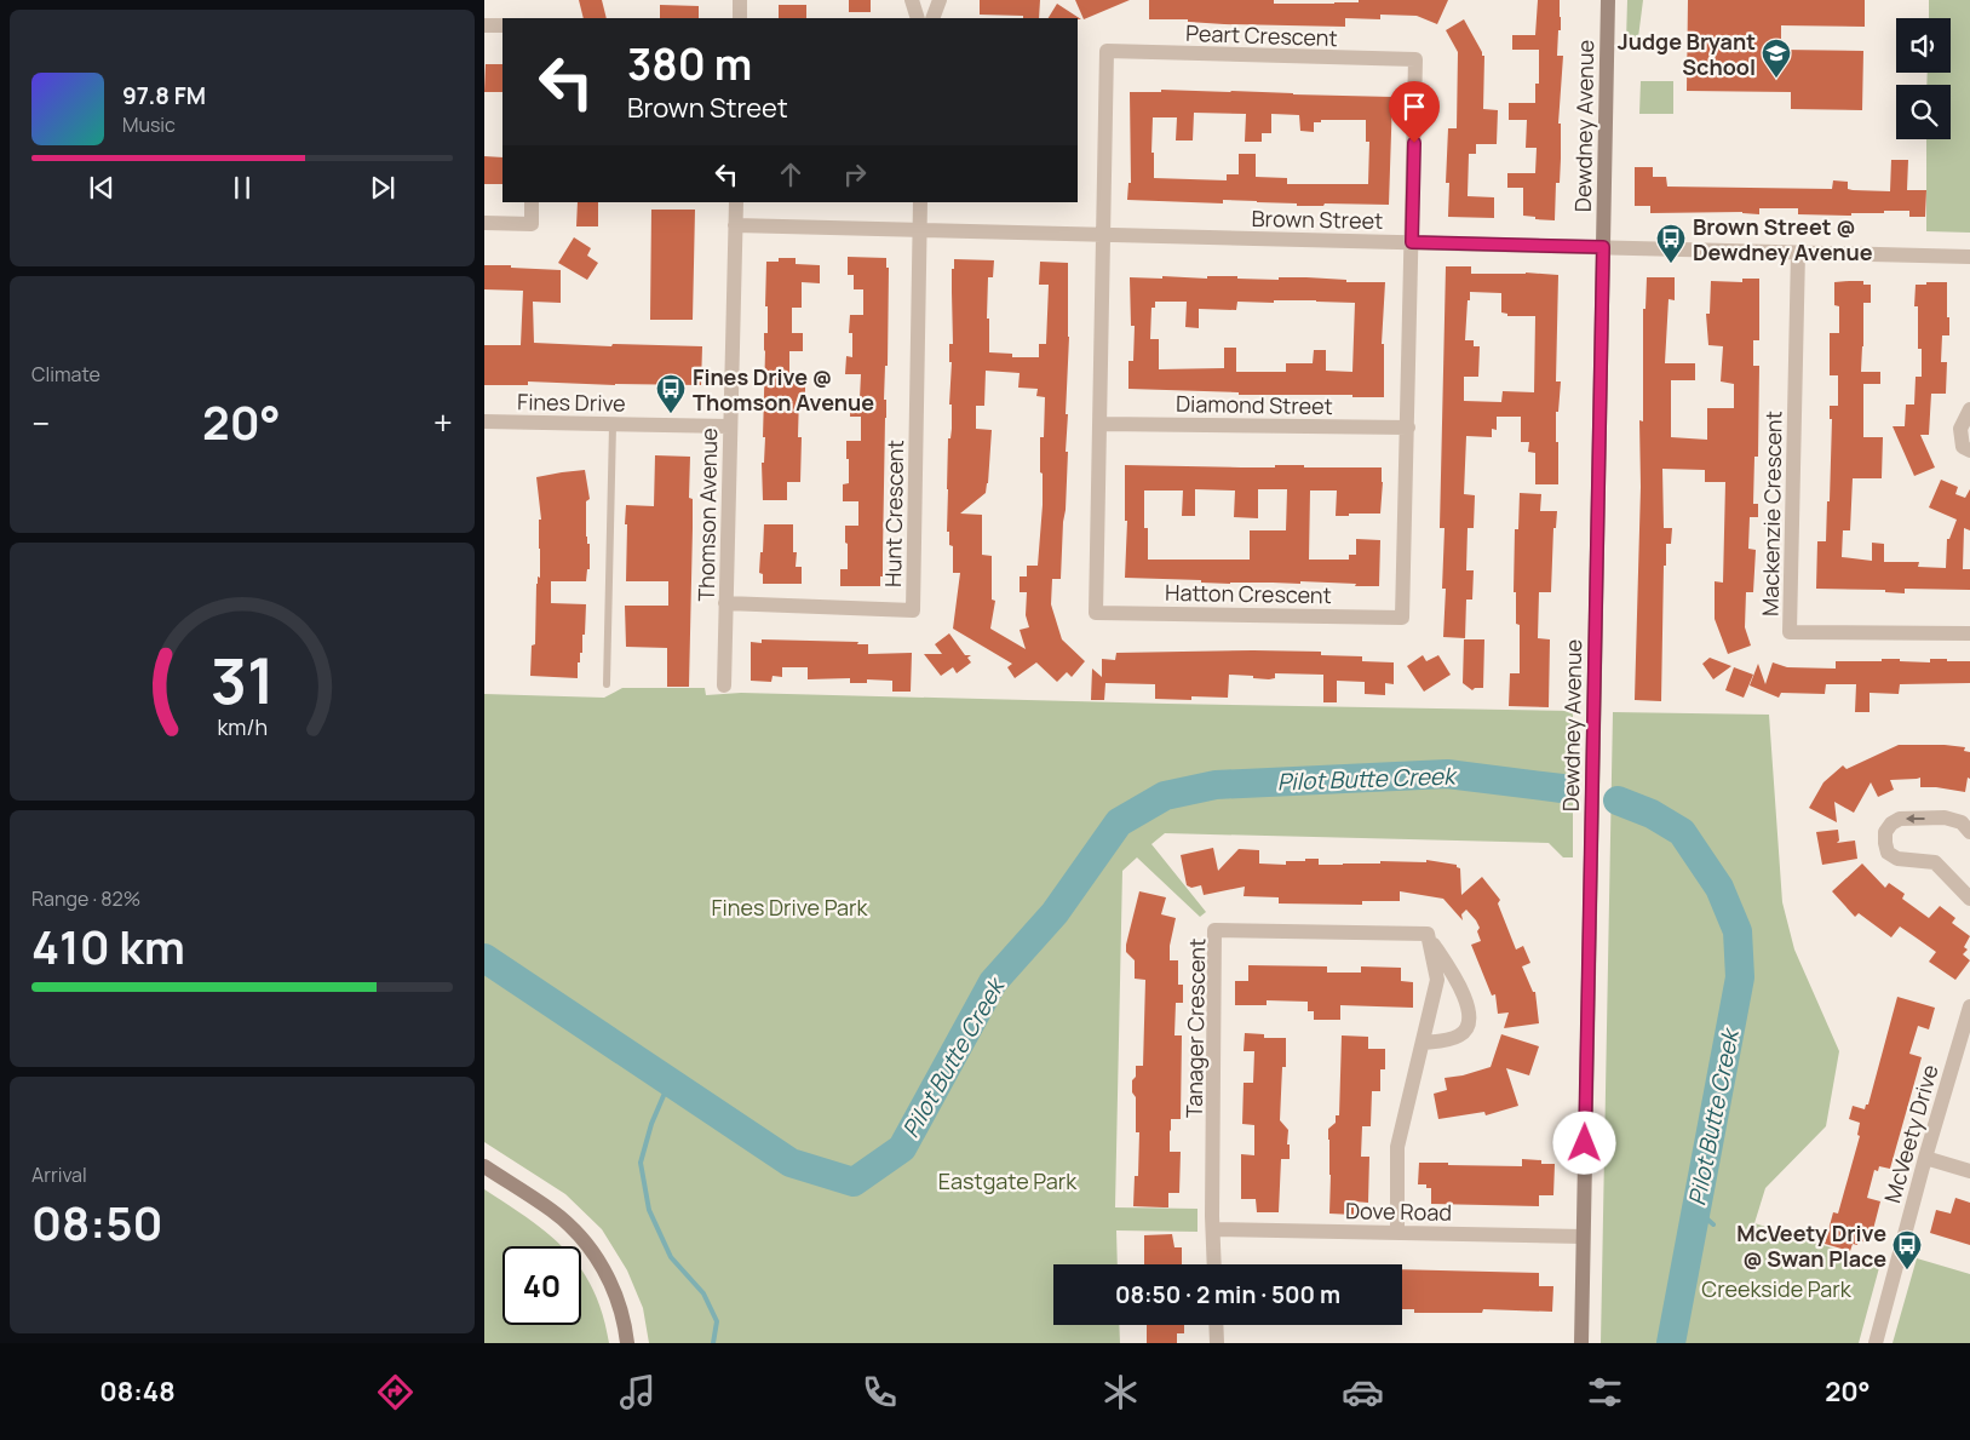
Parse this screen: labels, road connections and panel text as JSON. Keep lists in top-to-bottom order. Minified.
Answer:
{"streets":{"street":["Peart Crescent","Dewdney Avenue","Brown Street","Fines Drive","Diamond Street","Hunt Crescent","Mackenzie Crescent","Thomson Avenue","Hatton Crescent","Tanager Crescent","McVeety Drive","Dove Road"]},"crossings":[["Peart Crescent","Brown Street"],["Peart Crescent","Hatton Crescent"],["Dewdney Avenue","Brown Street"],["Dewdney Avenue","Dove Road"],["Brown Street","Hunt Crescent"],["Brown Street","Mackenzie Crescent"],["Brown Street","Thomson Avenue"],["Brown Street","Hatton Crescent"],["Fines Drive","Thomson Avenue"],["Diamond Street","Hatton Crescent"],["Hunt Crescent","Thomson Avenue"],["Tanager Crescent","Dove Road"]],"water":["Pilot Butte Creek"],"parks":["Fines Drive Park","Eastgate Park","Creekside Park"],"places":{"school or university":["Judge Bryant School"],"bus stop":["Brown Street @ Dewdney Avenue","Fines Drive @ Thomson Avenue","McVeety Drive @ Swan Place"]},"page":{"turn":["380 m","Brown Street"],"song":["97.8 FM","Music"],"tile":["Climate",["Range · 82%","410 km"],["Arrival","08:50"]],"heat":["−","20°","+"],"limit":"40","trip":"08:50 · 2 min · 500 m","tabs":["08:48","20°"],"gauge":["31","km/h"]}}
